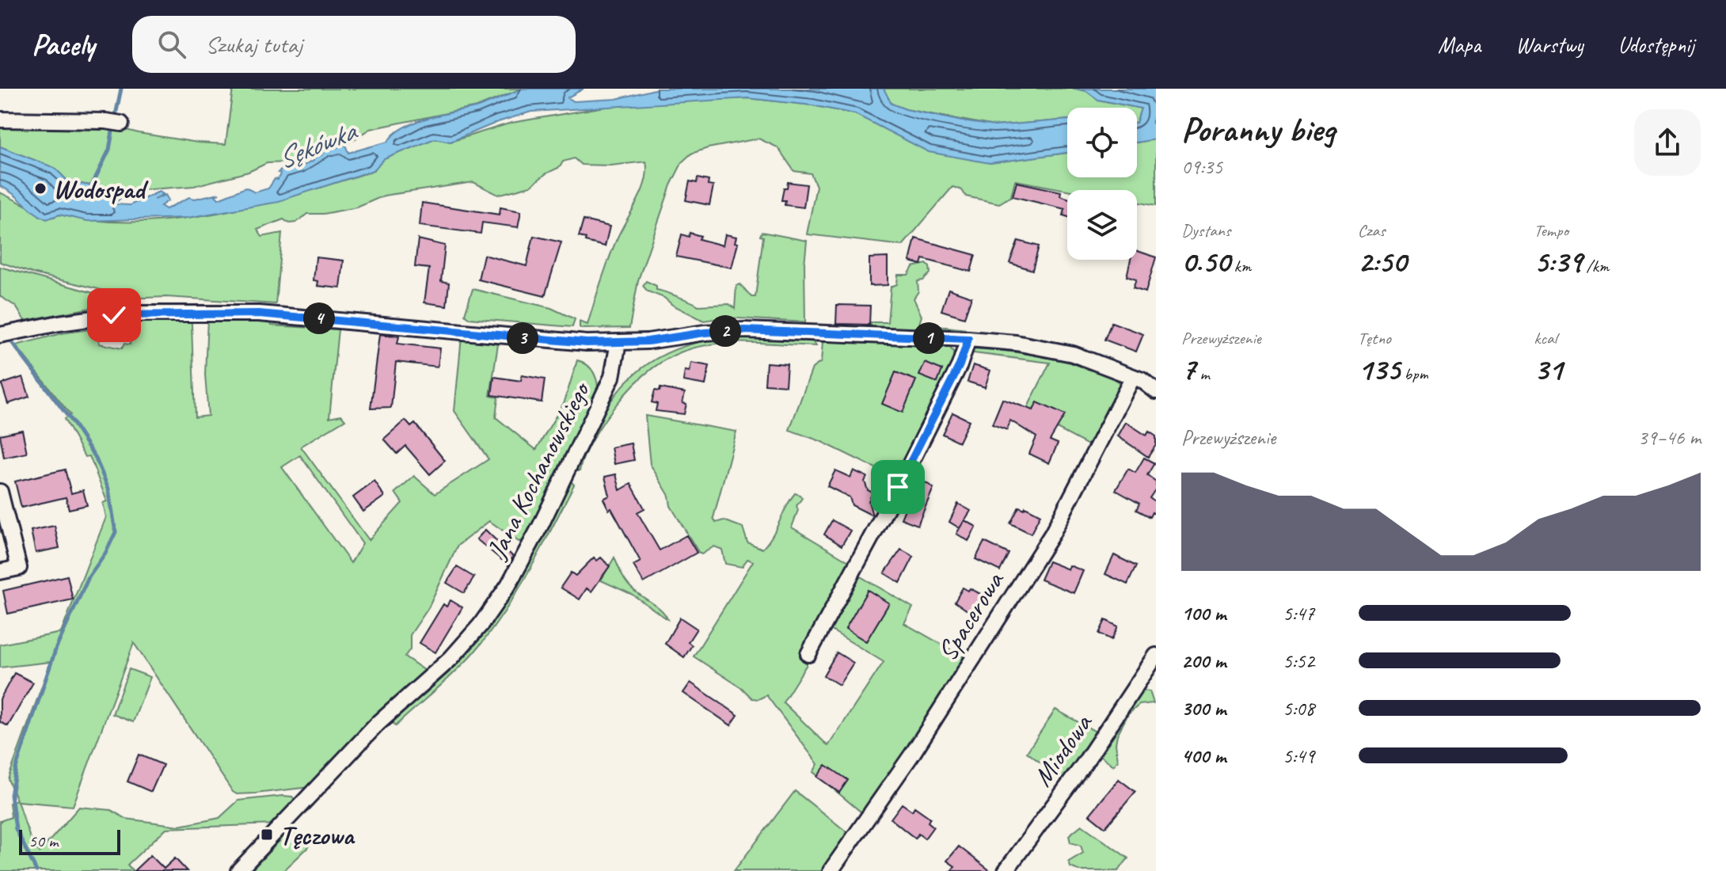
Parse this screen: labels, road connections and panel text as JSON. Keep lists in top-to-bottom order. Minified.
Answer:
{"streets":{"street":["Jana Kochanowskiego","Spacerowa","Miodowa"]},"water":["Sękówka"],"places":{"other":["Wodospad"],"transit":["Tęczowa"]},"scale_bar":"50 m","page":{"header":"Pacely","search":"Szukaj tutaj","nav":["Mapa","Warstwy","Udostępnij"],"heading":["Poranny bieg","09:35"],"stats":[["Dystans","0.50 km"],["Czas","2:50"],["Tempo","5:39 /km"],["Przewyższenie","7 m"],["Tętno","135 bpm"],["kcal","31"]],"pins":["4","2","1","3"],"chart":["Przewyższenie","39–46 m"],"list":[{"name":"100 m","note":"5:47"},{"name":"200 m","note":"5:52"},{"name":"300 m","note":"5:08"},{"name":"400 m","note":"5:49"}],"scale":"50 m"}}
